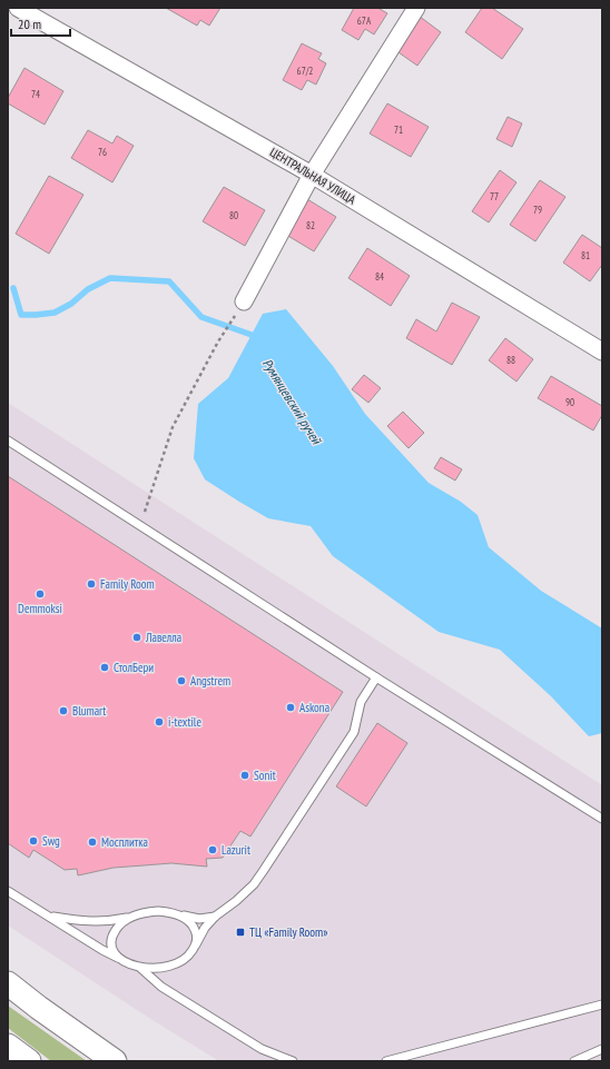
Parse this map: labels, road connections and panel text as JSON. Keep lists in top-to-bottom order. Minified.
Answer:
{"streets":{"street":["ЦЕНТРАЛЬНАЯ УЛИЦА"]},"water":["Румянцевский ручей"],"places":{"other":["Family Room","Demmoksi","Лавелла","СтолБери","Angstrem","Askona","Blumart","i-textile","Sonit","Swg","Мосплитка","Lazurit"],"transit":["ТЦ «Family Room»"]},"house_numbers":["67А","67/2","74","71","76","77","79","80","82","81","84","88","90"],"scale_bar":"20 m"}
